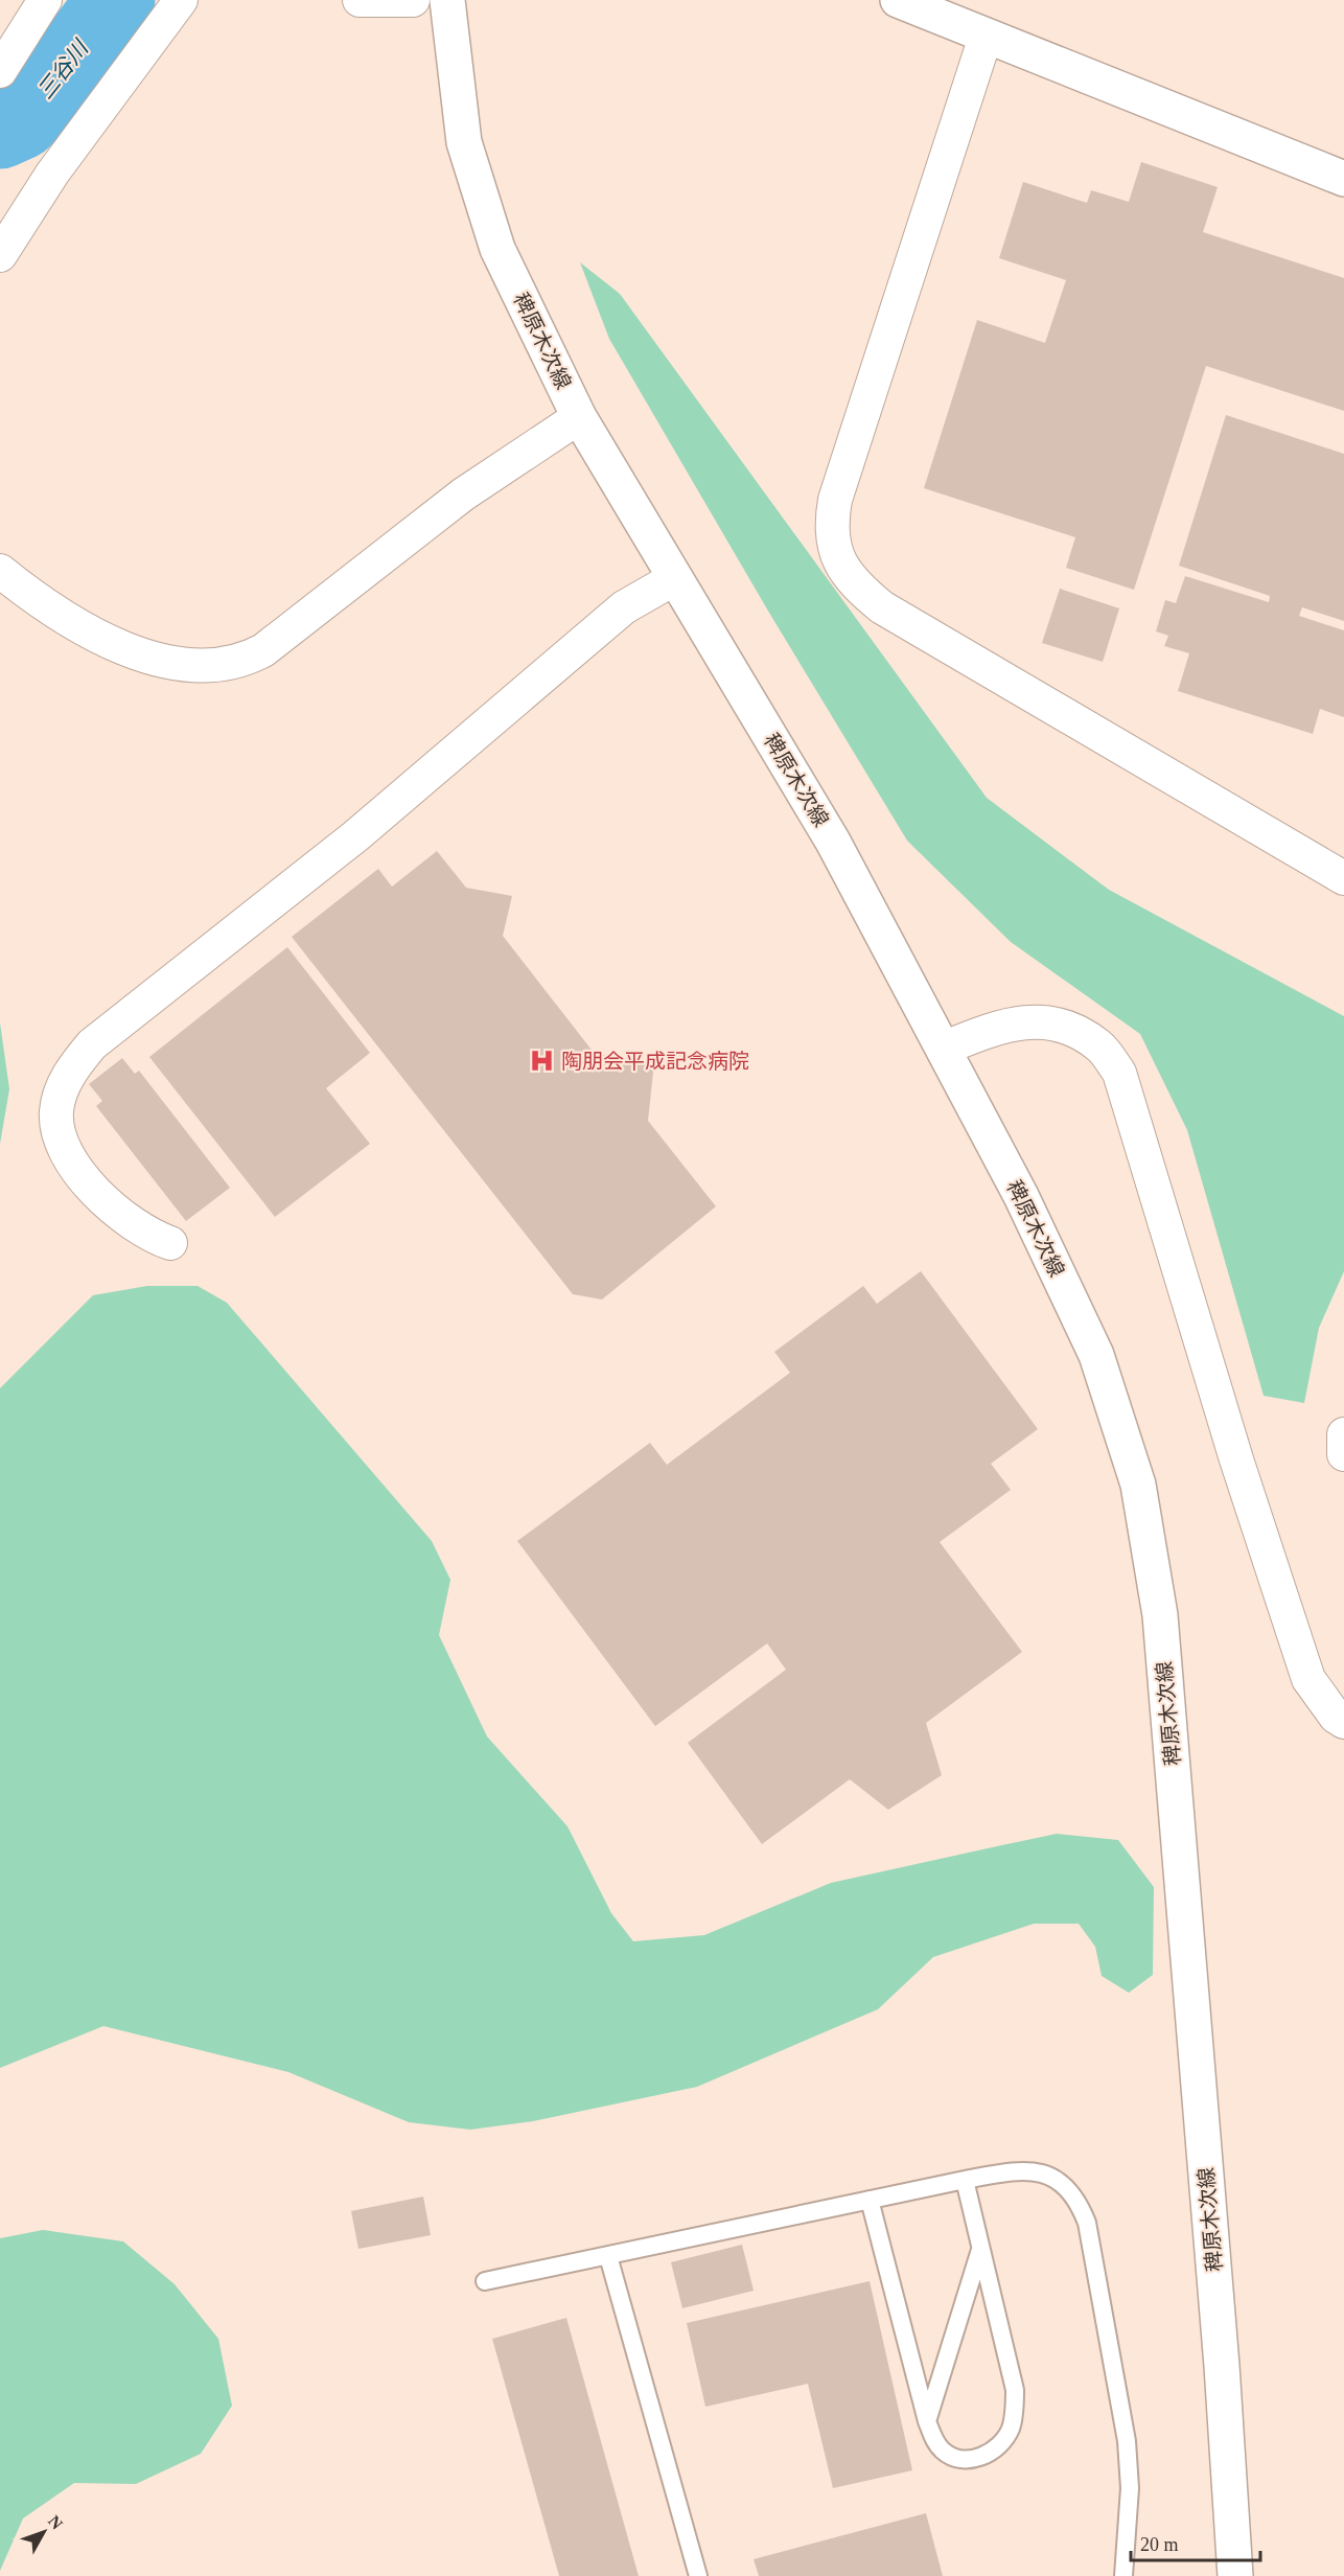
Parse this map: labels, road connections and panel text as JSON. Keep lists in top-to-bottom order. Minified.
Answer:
{"streets":{"main road":["稗原木次線"]},"water":["三谷川"],"places":{"hospital":["陶朋会平成記念病院"]},"scale_bar":"20 m","north":"top right"}
